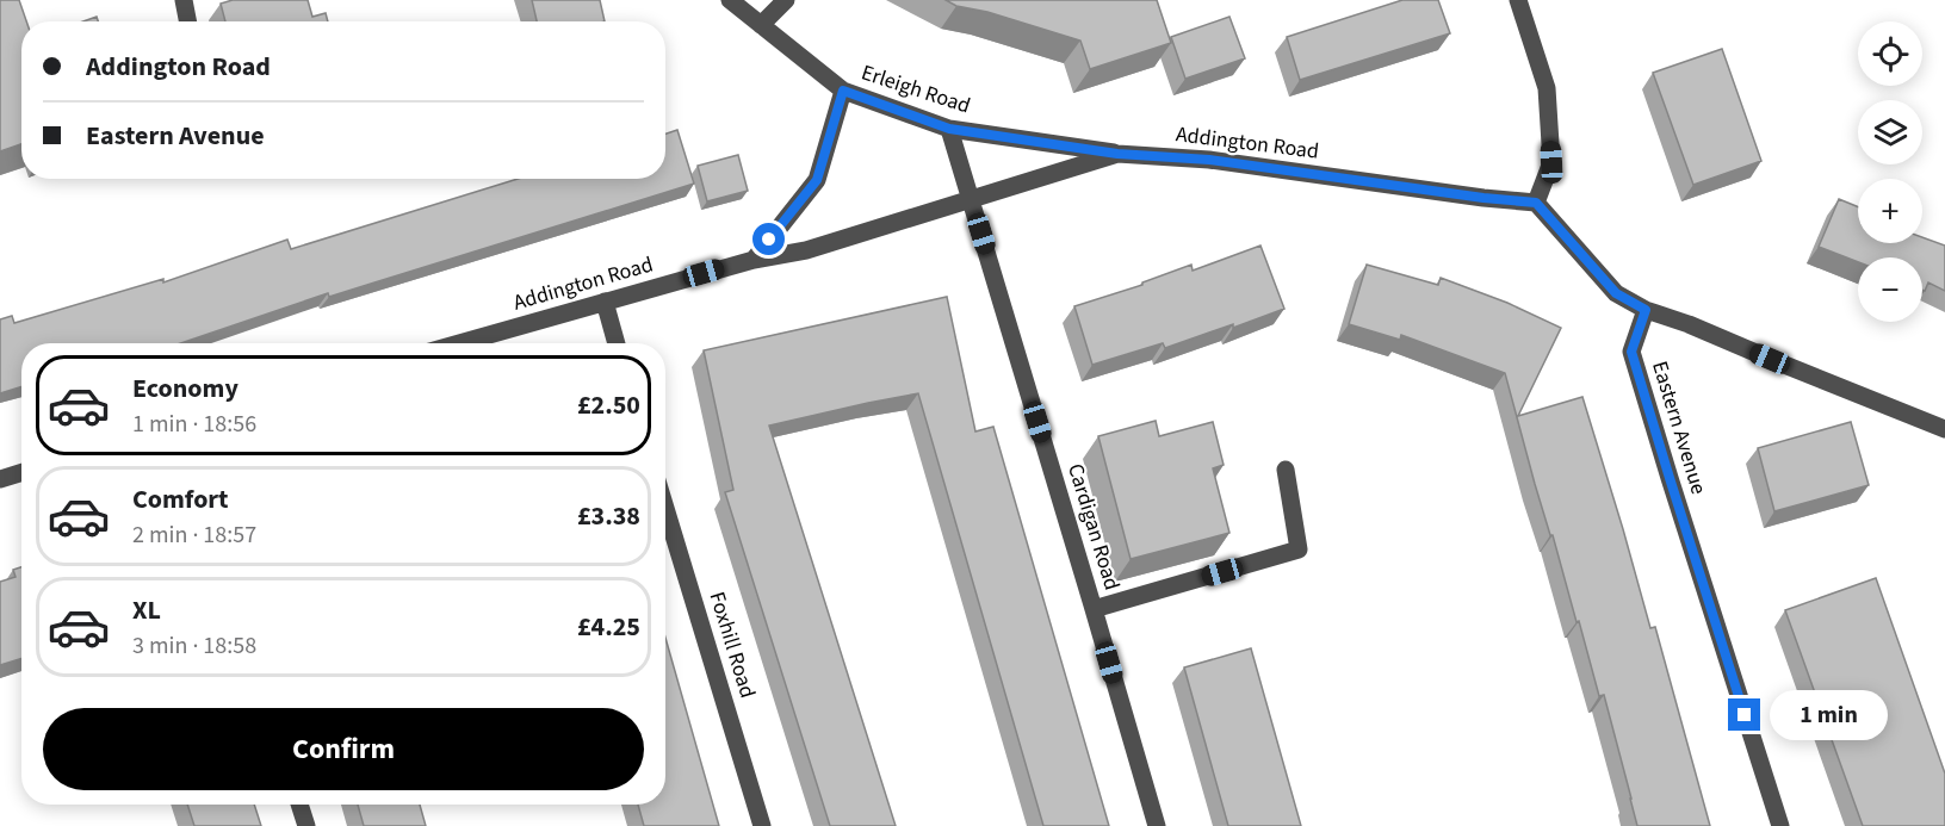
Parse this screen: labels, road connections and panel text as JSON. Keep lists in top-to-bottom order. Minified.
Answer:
{"streets":{"street":["Erleigh Road","Addington Road","Eastern Avenue","Cardigan Road","Foxhill Road"]},"crossings":[["Erleigh Road","Addington Road"],["Erleigh Road","Cardigan Road"],["Addington Road","Cardigan Road"]],"page":{"map_buttons":["+","−"],"banner":["Addington Road","Eastern Avenue"],"list":[{"name":"Economy","note":"1 min · 18:56","value":"£2.50"},{"name":"Comfort","note":"2 min · 18:57","value":"£3.38"},{"name":"XL","note":"3 min · 18:58","value":"£4.25"}],"bubble":"1 min","buttons":"Confirm"}}
